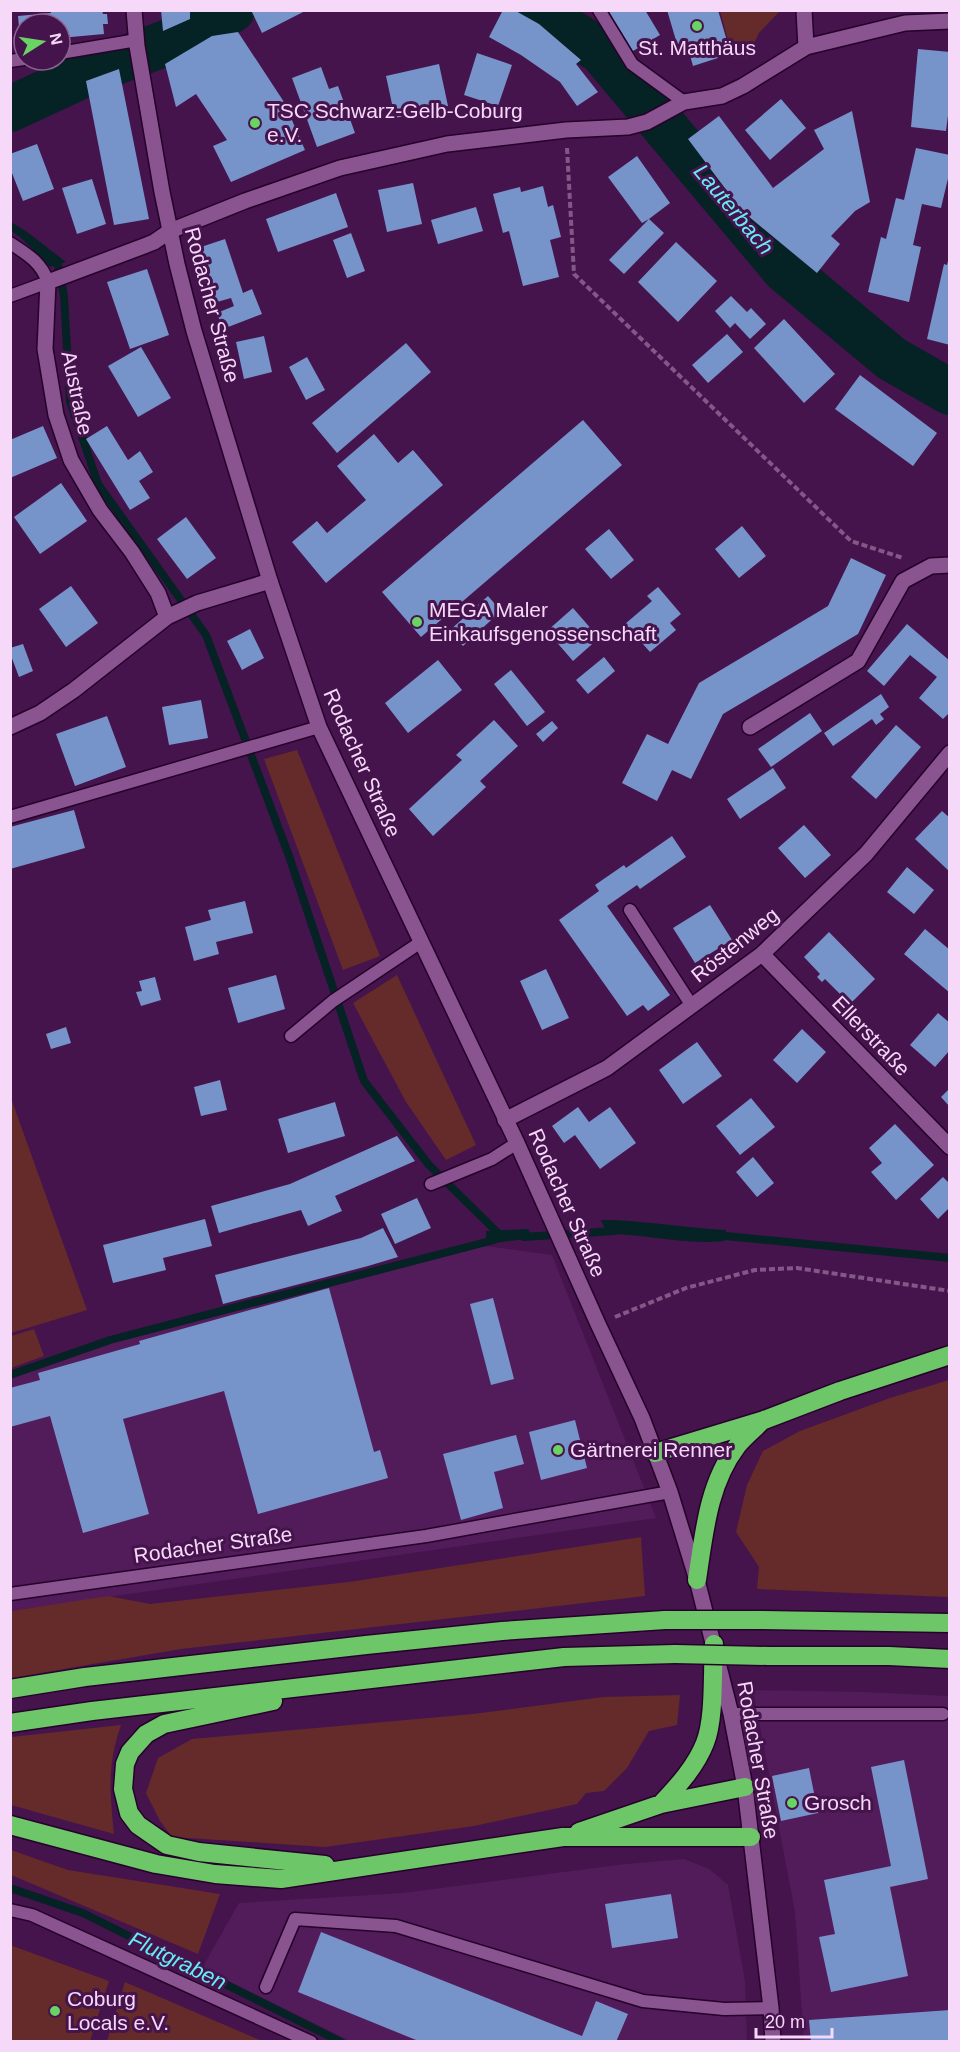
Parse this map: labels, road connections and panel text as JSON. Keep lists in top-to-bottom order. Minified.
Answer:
{"streets":{"street":["Rodacher Straße","Austraße","Röstenweg","Ellerstraße"]},"crossings":[["Rodacher Straße","Röstenweg"],["Röstenweg","Ellerstraße"]],"water":["Lauterbach","Flutgraben"],"places":["St. Matthäus","TSC Schwarz-Gelb-Coburg e.V.","MEGA Maler Einkaufsgenossenschaft","Gärtnerei Renner","Grosch","Coburg Locals e.V."],"scale_bar":"20 m","north":"right"}
